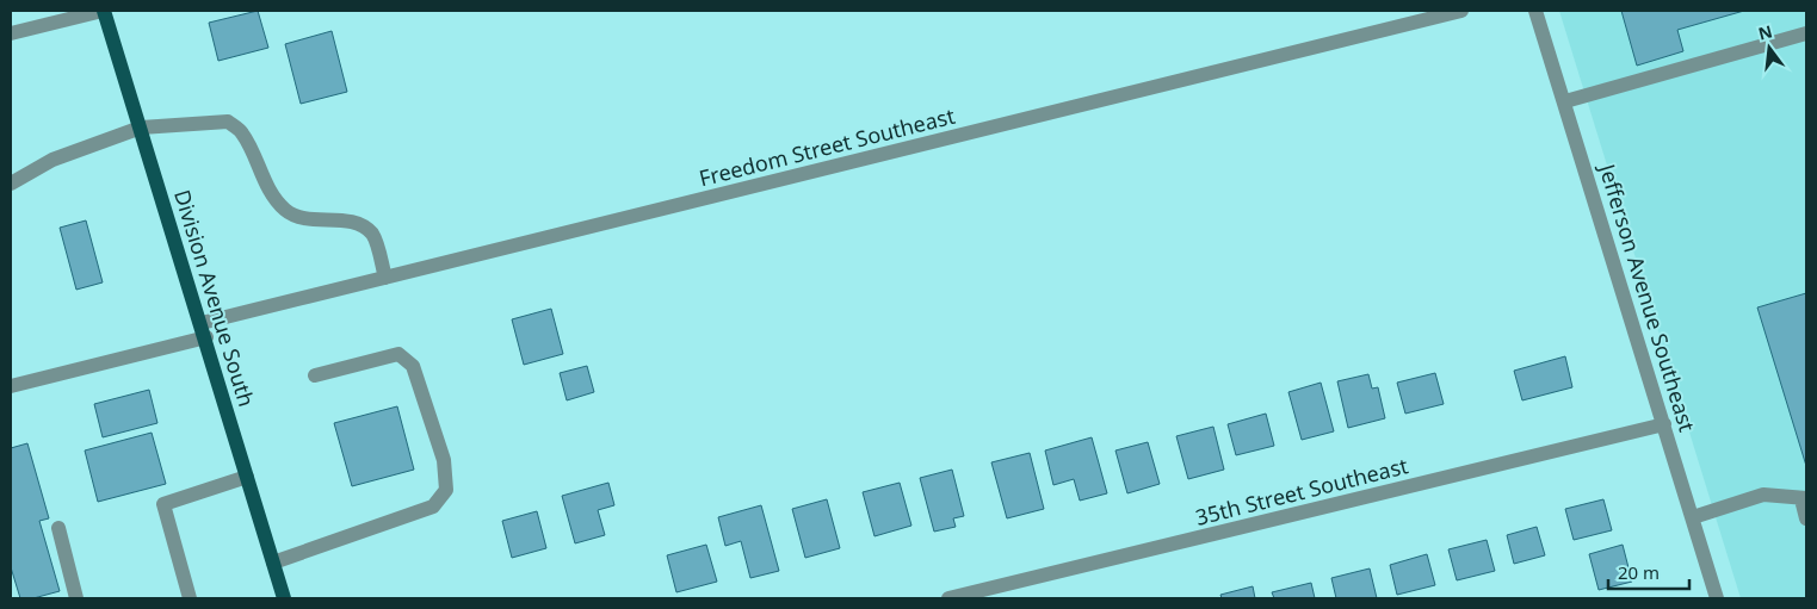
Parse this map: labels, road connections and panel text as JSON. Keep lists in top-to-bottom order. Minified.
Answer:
{"streets":{"main road":["Division Avenue South"],"street":["Freedom Street Southeast","Jefferson Avenue Southeast","35th Street Southeast"]},"crossings":[["Freedom Street Southeast","Division Avenue South"],["Jefferson Avenue Southeast","35th Street Southeast"]],"scale_bar":"20 m","north":"top"}
